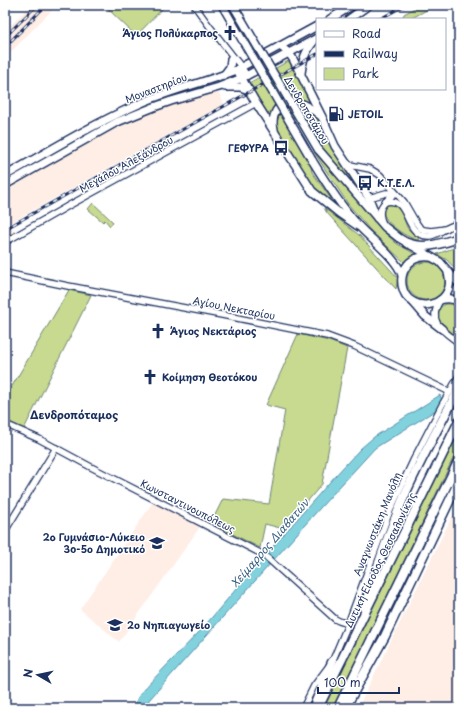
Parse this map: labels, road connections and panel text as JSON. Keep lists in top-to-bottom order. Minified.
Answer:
{"streets":{"highway":["Δυτική Είσοδος Θεσσαλονίκης"],"main road":["Μοναστηρίου","Δενδροποτάμου"],"street":["Μεγάλου Αλεξάνδρου","Αγίου Νεκταρίου","Κωνσταντινουπόλεως","Αναγνωστάκη Μανόλη"]},"crossings":[["Αγίου Νεκταρίου","Αναγνωστάκη Μανόλη"],["Κωνσταντινουπόλεως","Αναγνωστάκη Μανόλη"]],"districts":["Δενδροπόταμος"],"water":["Χείμαρρος Διαβατών"],"places":{"church":["Άγιος Πολύκαρπος","Άγιος Νεκτάριος","Κοίμηση Θεοτόκου"],"fuel station":["JETOIL"],"bus stop":["ΓΕΦΥΡΑ","Κ.Τ.Ε.Λ."],"school or university":["2ο Γυμνάσιο-Λύκειο 3ο-5ο Δημοτικό","2ο Νηπιαγωγείο"]},"legend":["Road","Railway","Park"],"scale_bar":"100 m","north":"left"}
